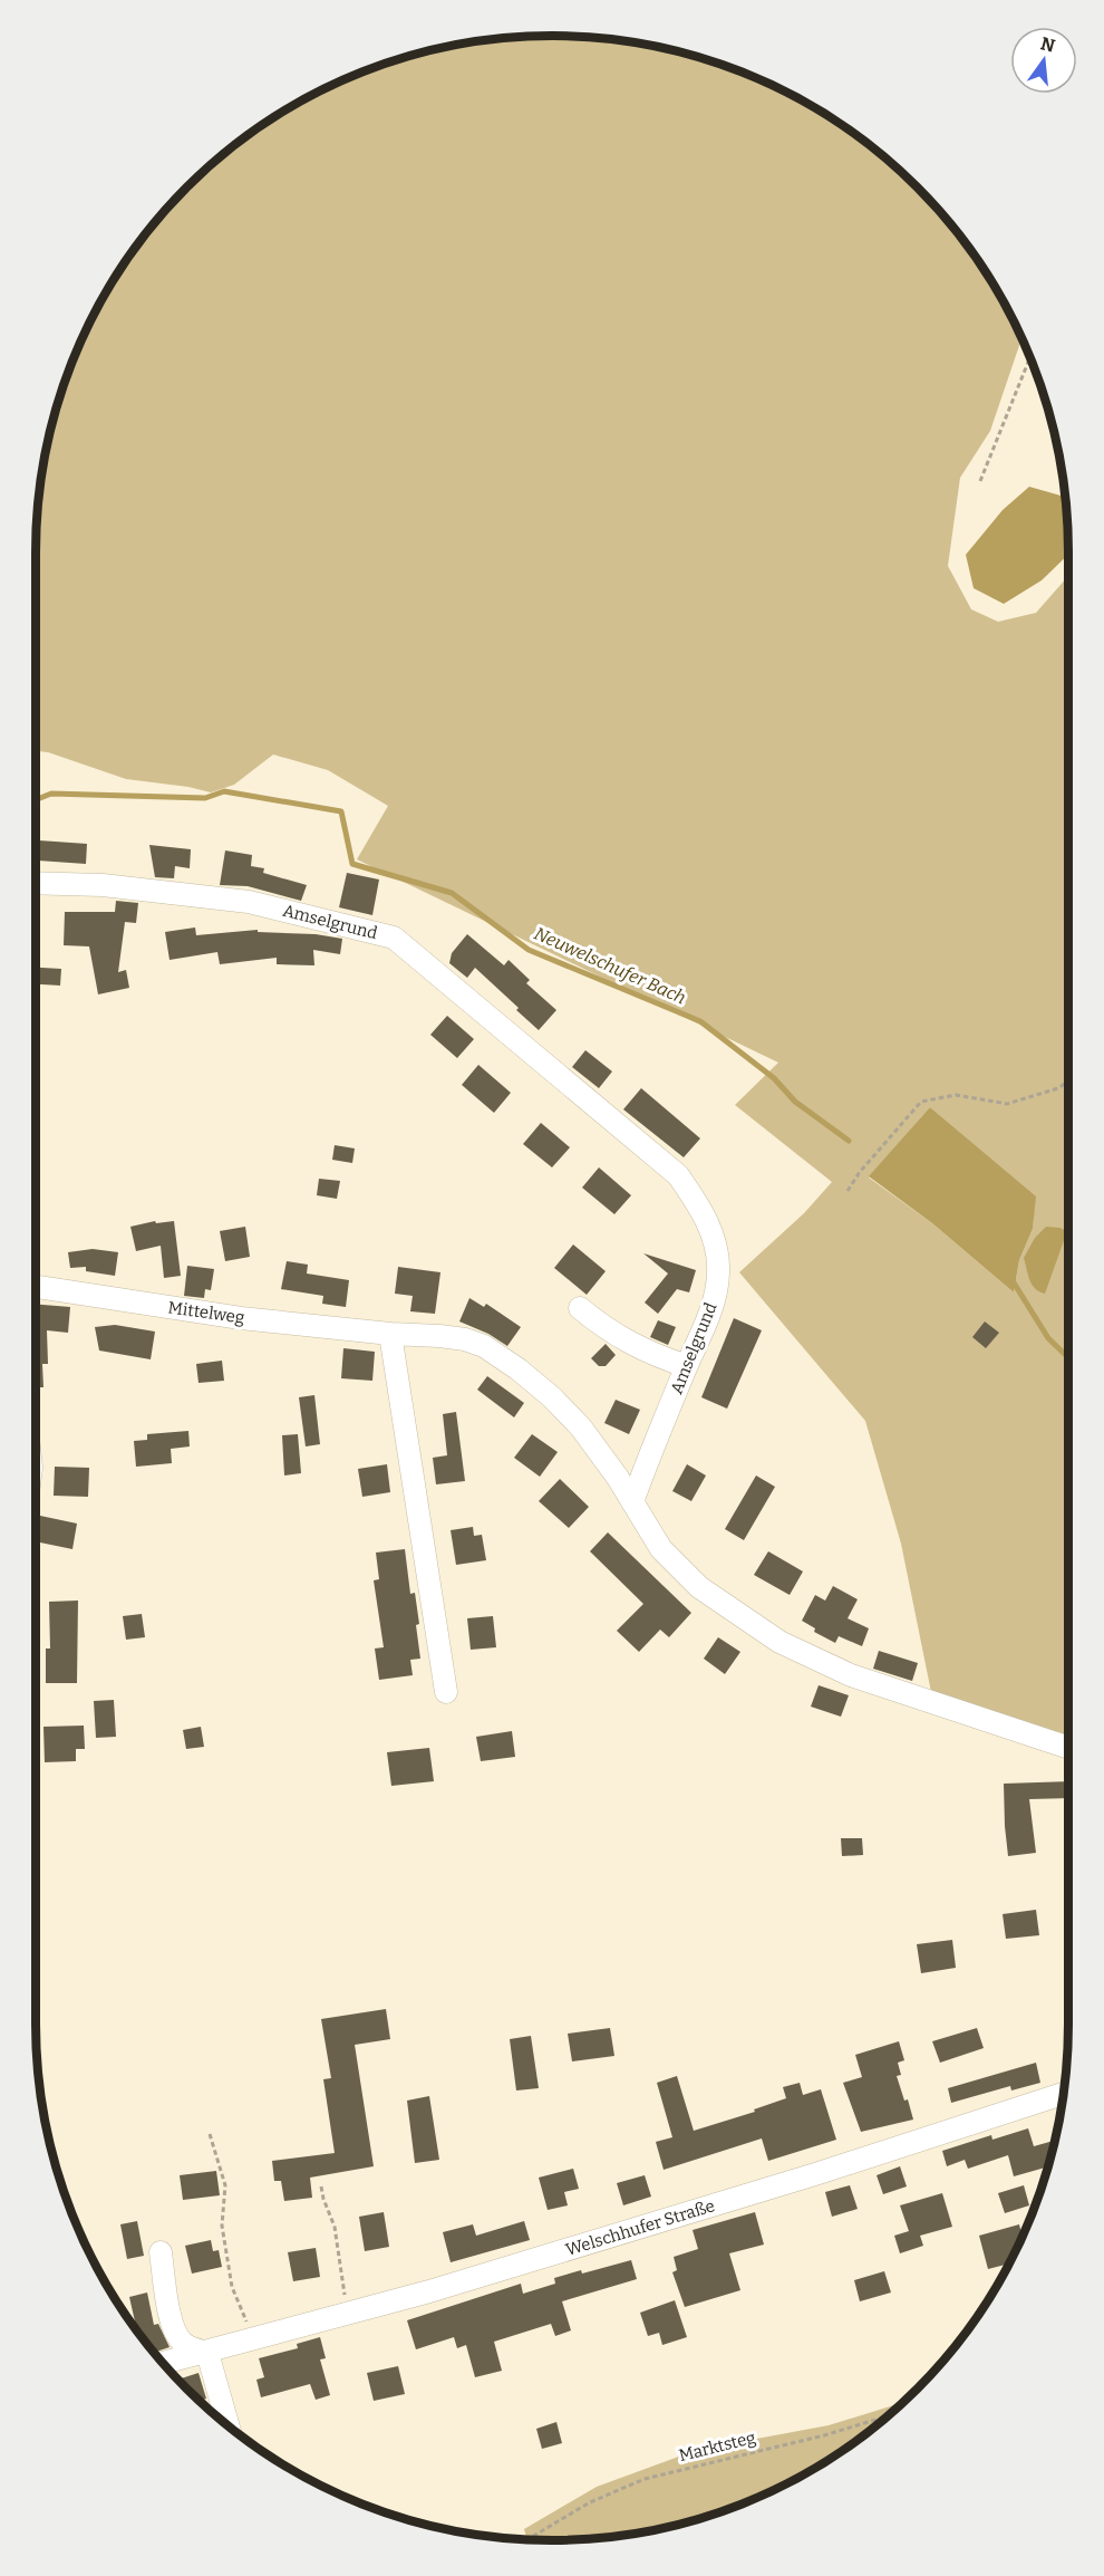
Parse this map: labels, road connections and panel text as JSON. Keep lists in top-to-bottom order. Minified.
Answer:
{"streets":{"street":["Amselgrund","Mittelweg","Welschhufer Straße"],"path":["Marktsteg"]},"crossings":[["Amselgrund","Mittelweg"]],"water":["Neuwelschufer Bach"],"north":"top"}
